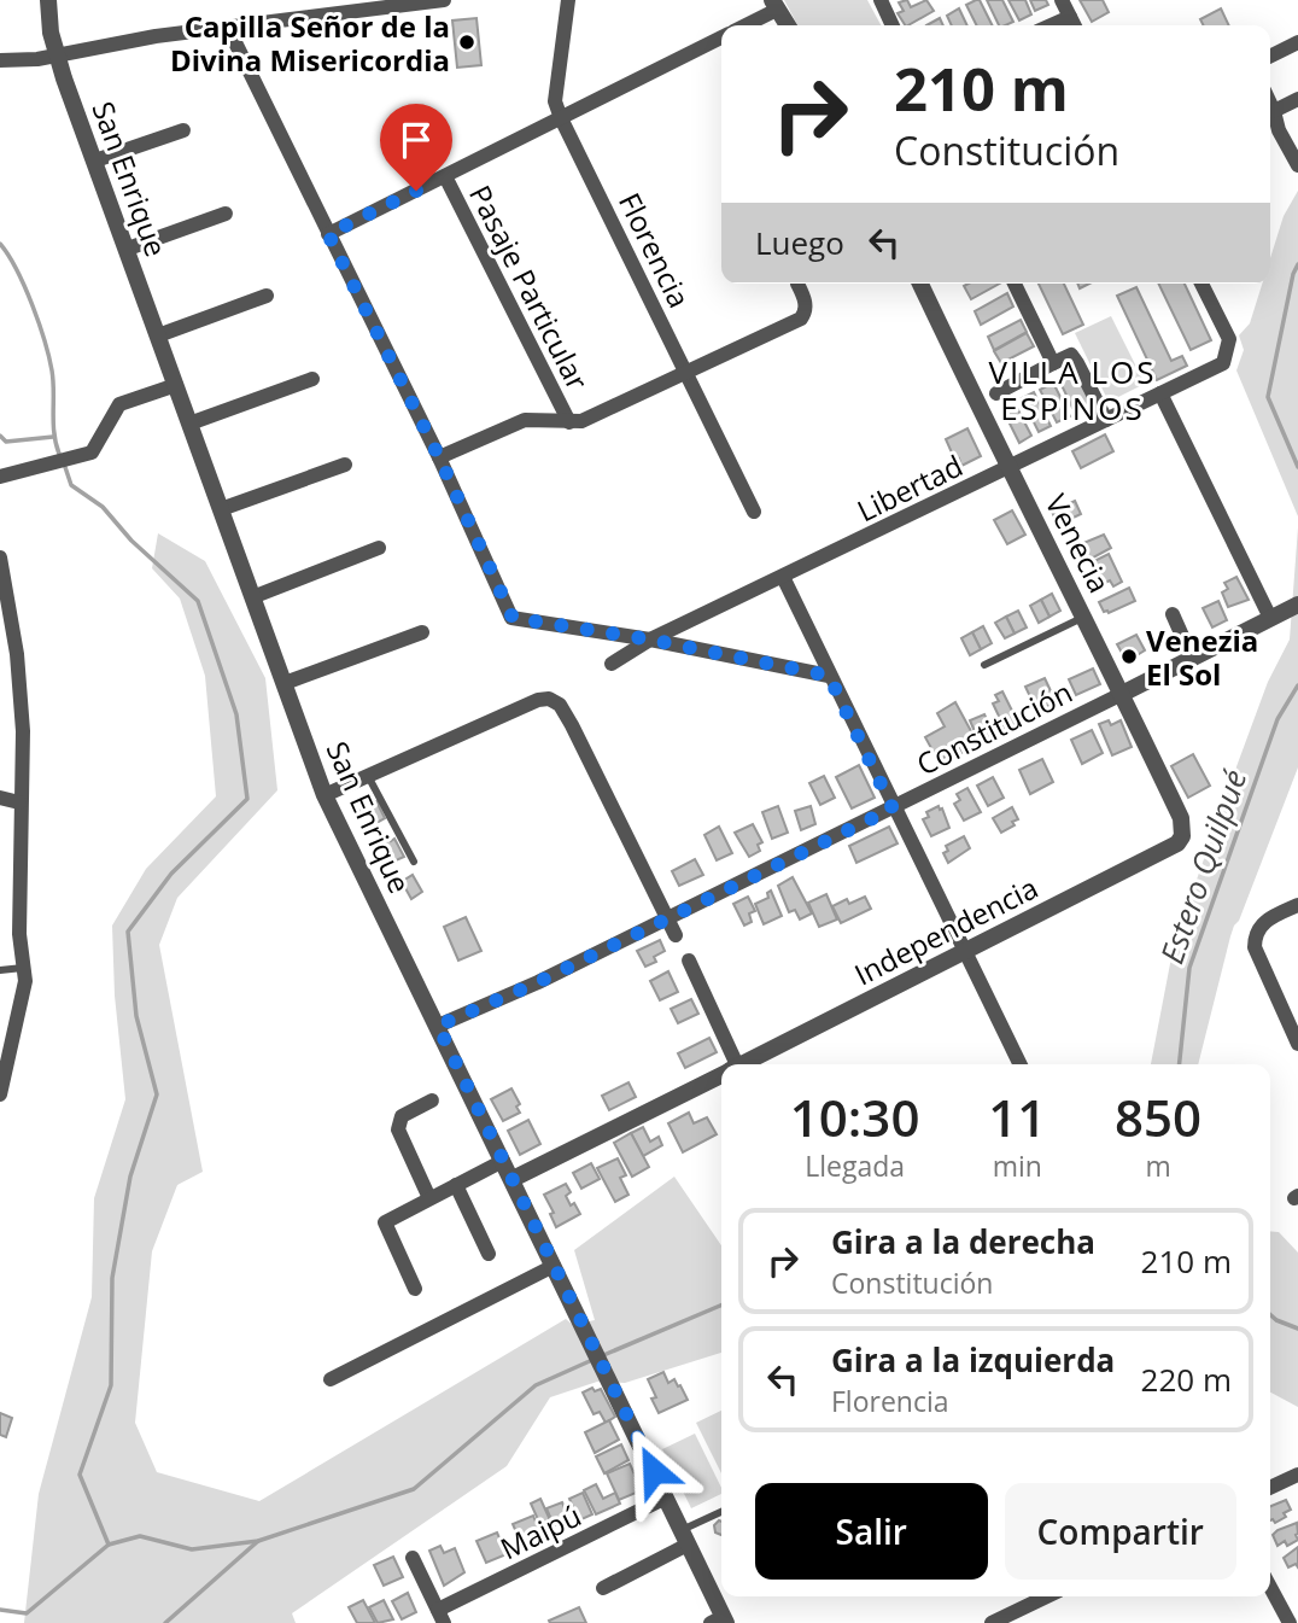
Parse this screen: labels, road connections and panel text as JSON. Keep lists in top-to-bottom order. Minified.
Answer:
{"streets":{"street":["San Enrique","Florencia","Pasaje Particular","Libertad","Venecia","Constitución","Independencia","Maipú"]},"crossings":[["San Enrique","Constitución"],["San Enrique","Independencia"],["San Enrique","Maipú"],["Libertad","Venecia"],["Venecia","Constitución"],["Venecia","Independencia"]],"districts":["VILLA LOS ESPINOS"],"water":["Estero Quilpué"],"places":["Capilla Señor de la Divina Misericordia","Venezia El Sol"],"page":{"turn":["210 m","Constitución"],"then":"Luego","eta":["10:30","Llegada","11","min","850","m"],"list":[{"name":"Gira a la derecha","note":"Constitución","value":"210 m"},{"name":"Gira a la izquierda","note":"Florencia","value":"220 m"}],"buttons":["Salir","Compartir"]}}
